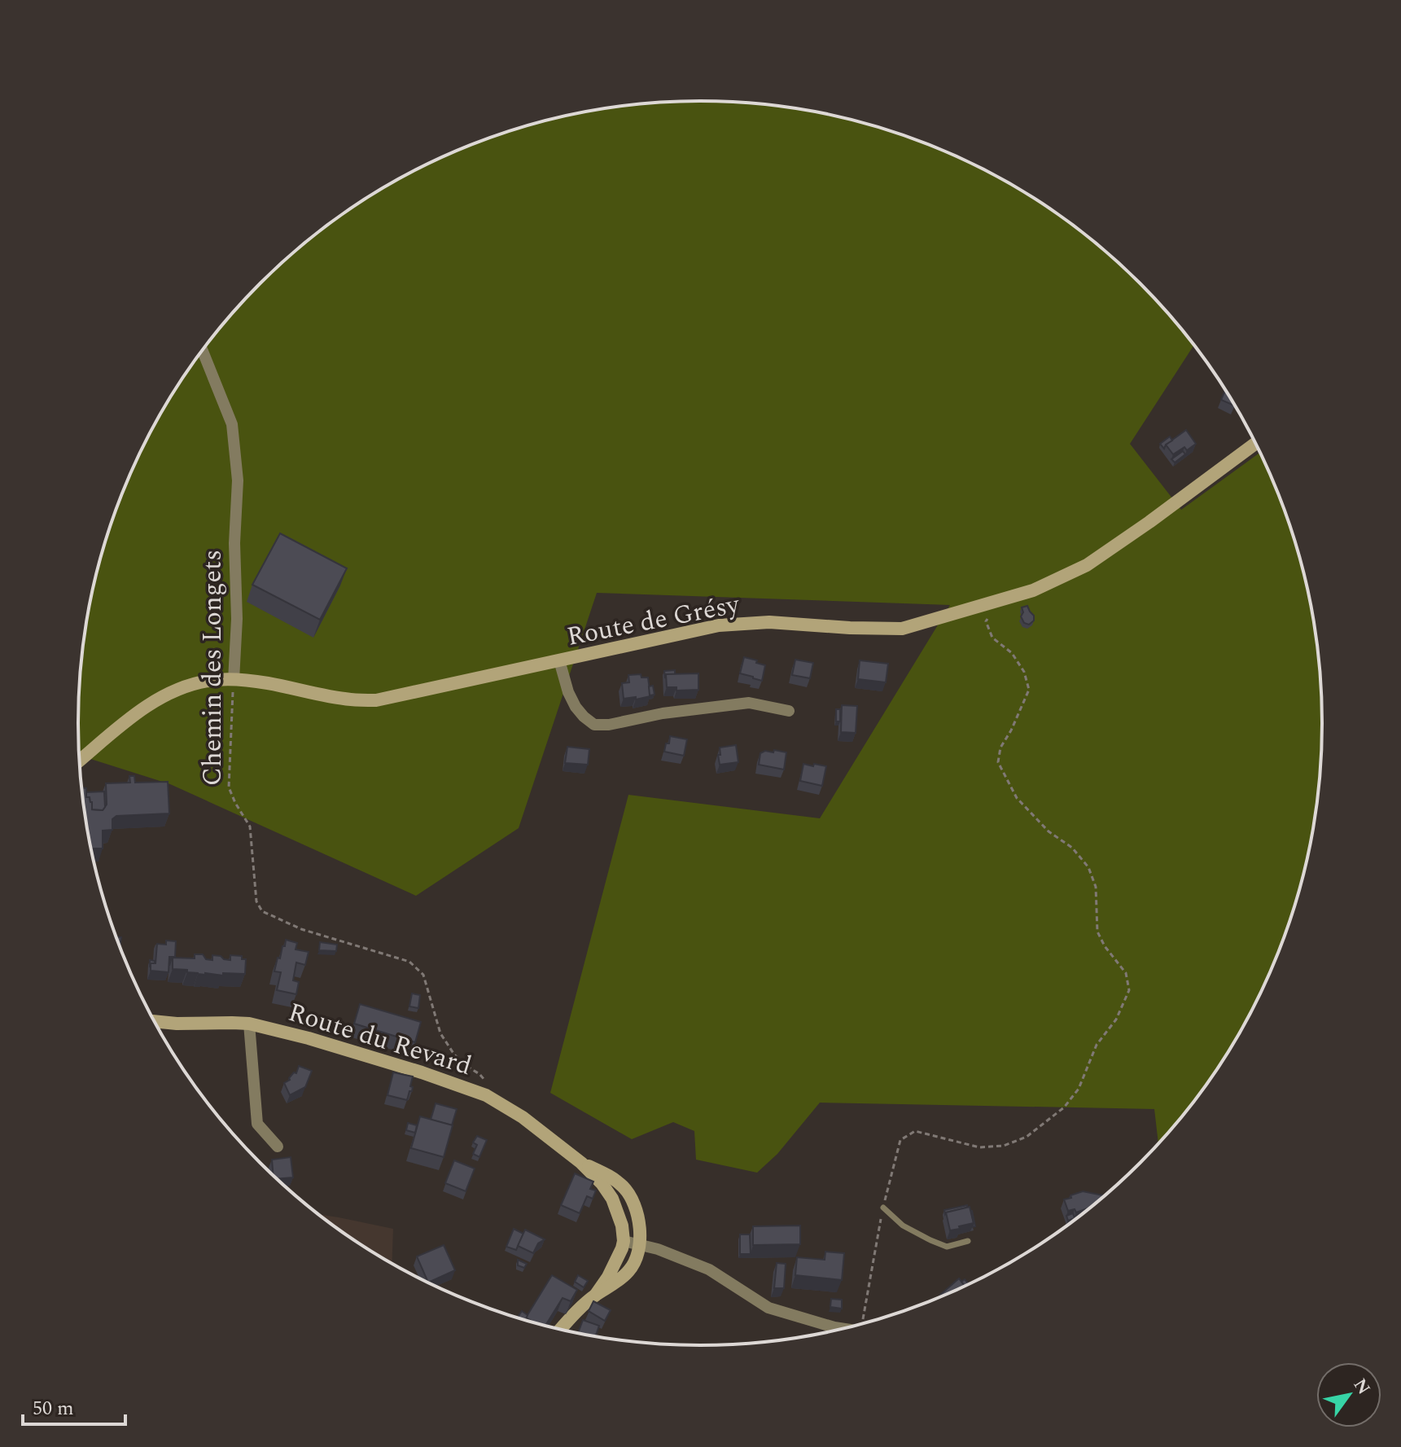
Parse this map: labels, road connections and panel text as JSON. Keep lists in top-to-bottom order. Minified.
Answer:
{"streets":{"main road":["Route de Grésy","Route du Revard"],"street":["Chemin des Longets"]},"crossings":[["Route de Grésy","Chemin des Longets"],["Chemin des Longets","Route du Revard"]],"scale_bar":"50 m","north":"top right"}
